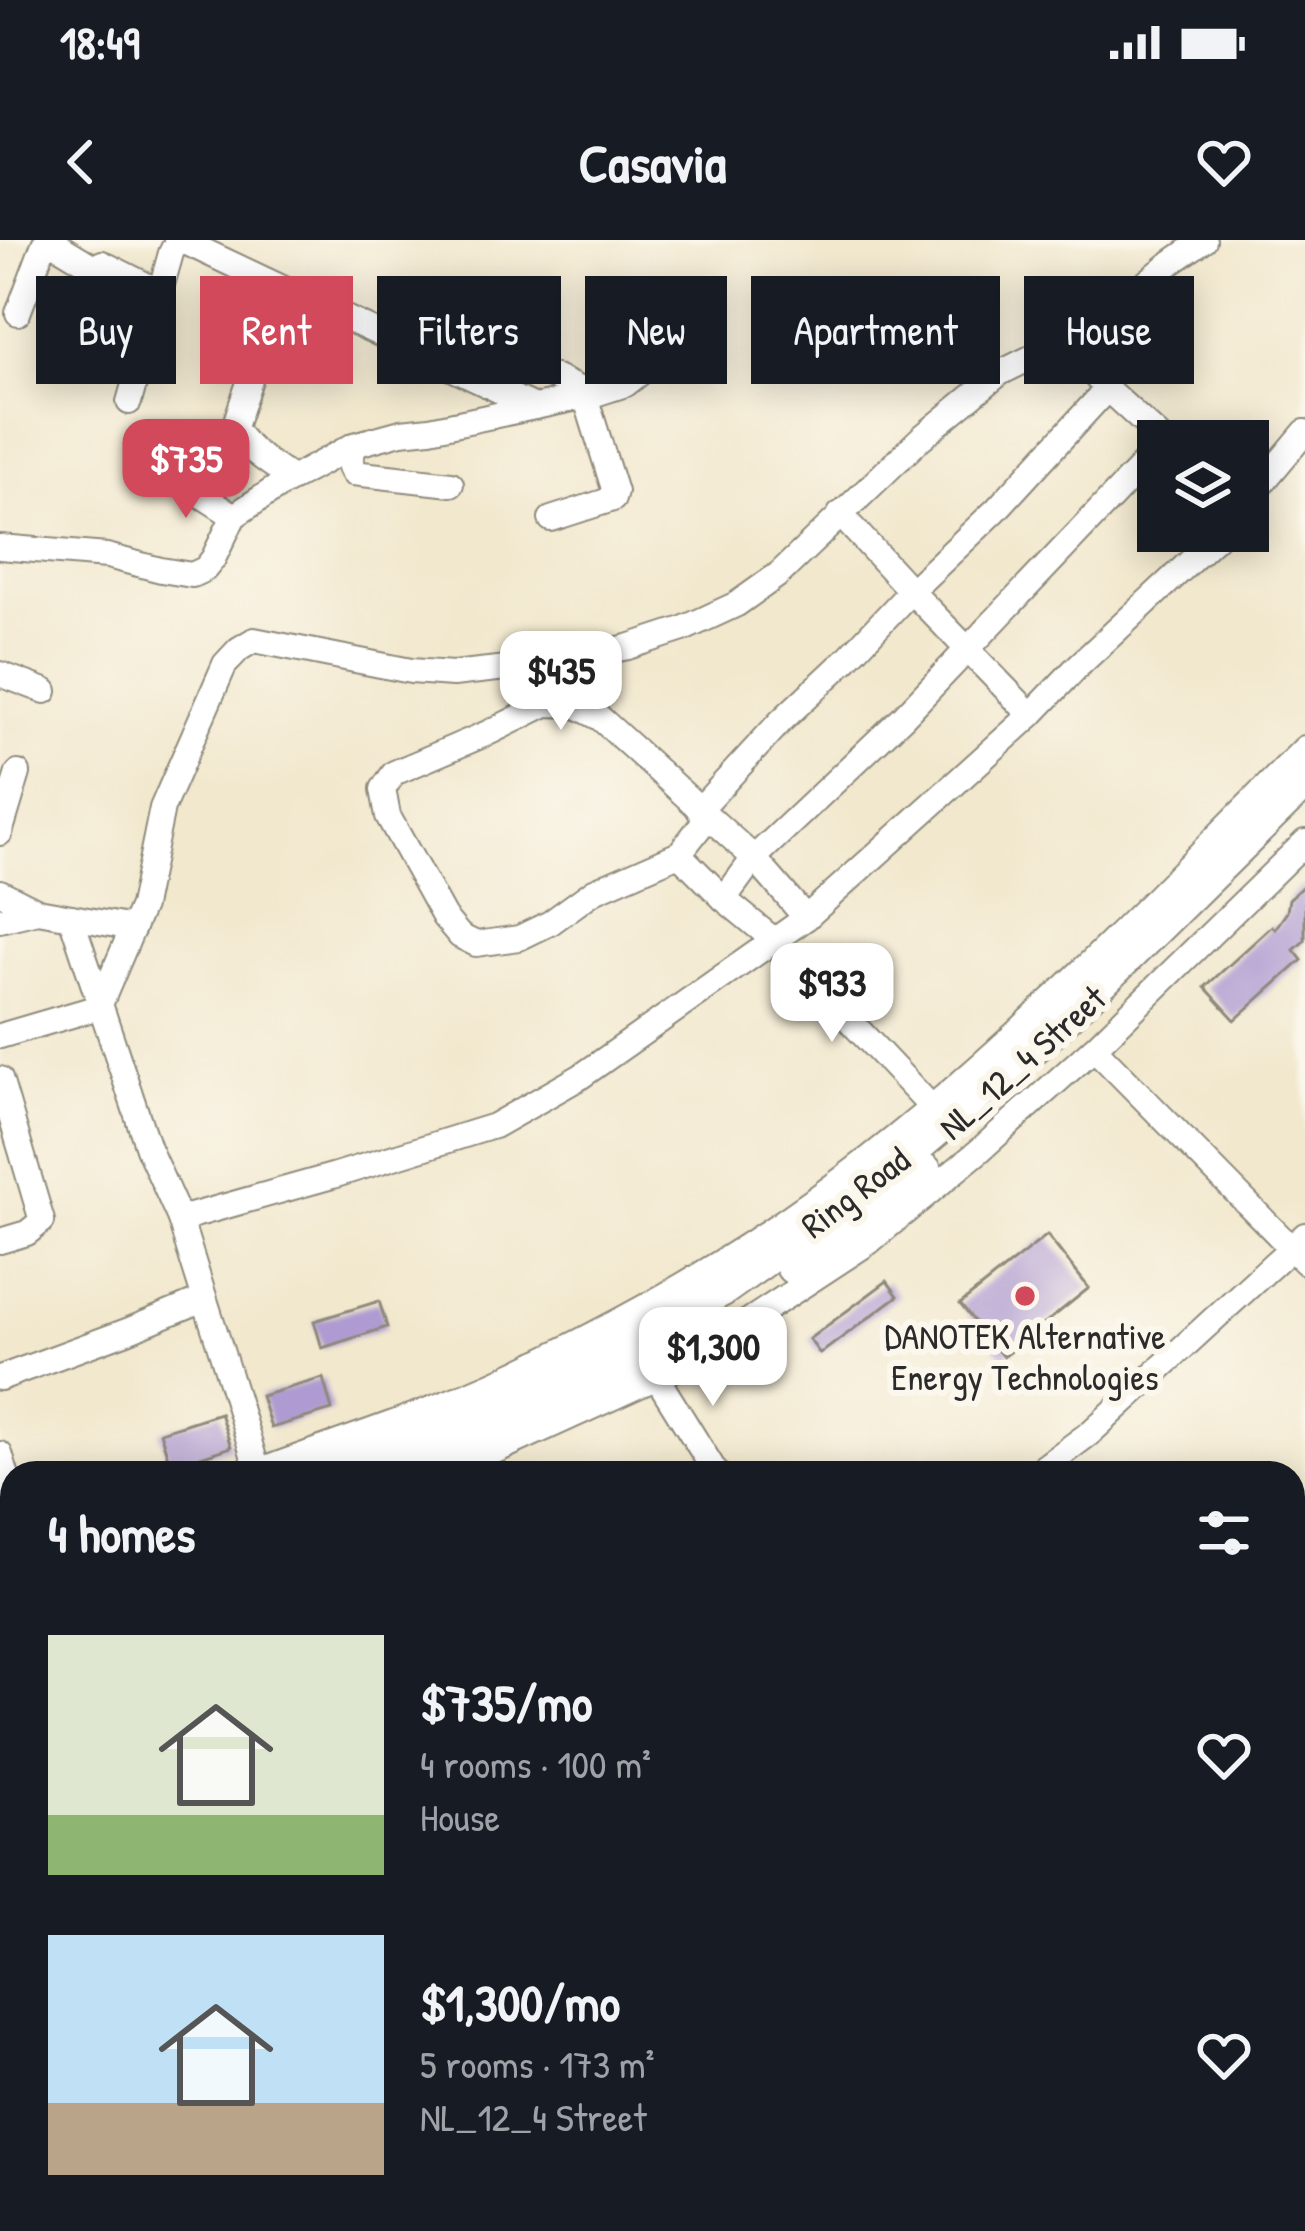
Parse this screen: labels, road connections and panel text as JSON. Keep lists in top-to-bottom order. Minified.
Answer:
{"streets":{"highway":["Ring Road"],"street":["NL_12_4 Street"]},"places":["DANOTEK Alternative Energy Technologies"],"page":{"status":"18:49","header":"Casavia","chip":["Buy","Rent","Filters","New","Apartment","House"],"price":["$735","$435","$933","$1,300"],"heading":"4 homes","list":[{"name":"$735/mo","note":"4 rooms · 100 m² · House"},{"name":"$1,300/mo","note":"5 rooms · 173 m² · NL_12_4 Street"}]}}
